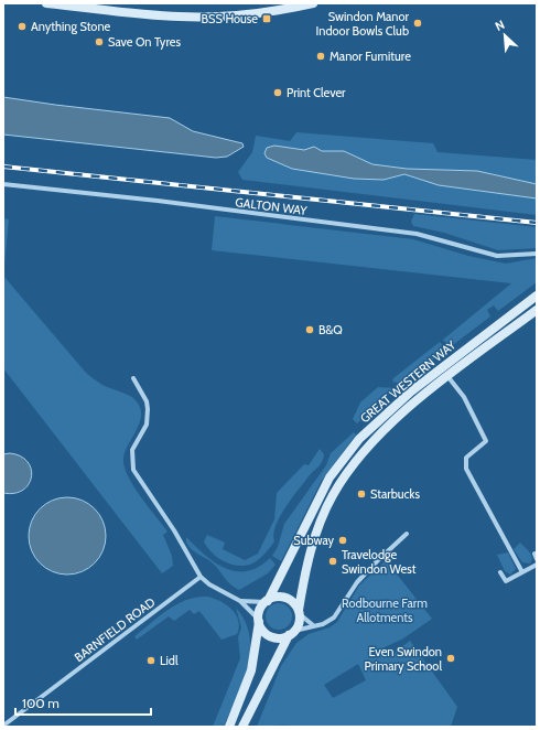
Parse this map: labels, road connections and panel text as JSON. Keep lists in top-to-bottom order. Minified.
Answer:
{"streets":{"main road":["GREAT WESTERN WAY"],"street":["GALTON WAY","BARNFIELD ROAD"]},"parks":["Rodbourne Farm Allotments"],"places":{"transit":["BSS House"],"other":["Swindon Manor Indoor Bowls Club","Anything Stone","Save On Tyres","Manor Furniture","Print Clever","B&Q","Starbucks","Subway","Travelodge Swindon West","Even Swindon Primary School","Lidl"]},"scale_bar":"100 m","north":"top left"}
